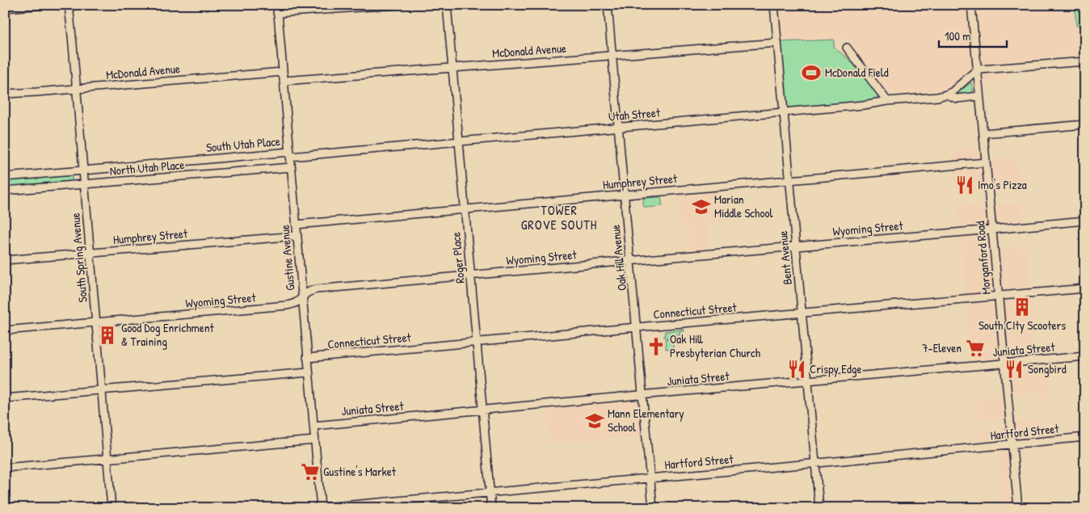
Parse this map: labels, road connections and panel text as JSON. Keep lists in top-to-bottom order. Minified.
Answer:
{"streets":{"street":["McDonald Avenue","Utah Street","South Utah Place","North Utah Place","Humphrey Street","Wyoming Street","South Spring Avenue","Gustine Avenue","Roger Place","Oak Hill Avenue","Bent Avenue","Morganford Road","Connecticut Street","Juniata Street","Hartford Street"]},"crossings":[["McDonald Avenue","South Spring Avenue"],["McDonald Avenue","Gustine Avenue"],["McDonald Avenue","Roger Place"],["McDonald Avenue","Oak Hill Avenue"],["McDonald Avenue","Bent Avenue"],["Utah Street","South Utah Place"],["Utah Street","Gustine Avenue"],["Utah Street","Roger Place"],["Utah Street","Oak Hill Avenue"],["Utah Street","Bent Avenue"],["Utah Street","Morganford Road"],["South Utah Place","South Spring Avenue"],["South Utah Place","Gustine Avenue"],["North Utah Place","South Spring Avenue"],["North Utah Place","Gustine Avenue"],["Humphrey Street","South Spring Avenue"],["Humphrey Street","Gustine Avenue"],["Humphrey Street","Roger Place"],["Humphrey Street","Oak Hill Avenue"],["Humphrey Street","Bent Avenue"],["Humphrey Street","Morganford Road"],["Wyoming Street","South Spring Avenue"],["Wyoming Street","Gustine Avenue"],["Wyoming Street","Roger Place"],["Wyoming Street","Oak Hill Avenue"],["Wyoming Street","Bent Avenue"],["Wyoming Street","Morganford Road"],["Gustine Avenue","Connecticut Street"],["Gustine Avenue","Juniata Street"],["Gustine Avenue","Hartford Street"],["Roger Place","Connecticut Street"],["Roger Place","Juniata Street"],["Roger Place","Hartford Street"],["Oak Hill Avenue","Connecticut Street"],["Oak Hill Avenue","Juniata Street"],["Oak Hill Avenue","Hartford Street"],["Bent Avenue","Connecticut Street"],["Bent Avenue","Juniata Street"],["Bent Avenue","Hartford Street"],["Morganford Road","Connecticut Street"],["Morganford Road","Juniata Street"],["Morganford Road","Hartford Street"]],"districts":["TOWER GROVE SOUTH"],"places":{"sports":["McDonald Field"],"restaurant":["Imo's Pizza","Crispy Edge","Songbird"],"school or university":["Marian Middle School","Mann Elementary School"],"building":["South CIty Scooters","Good Dog Enrichment & Training"],"church":["Oak Hill Presbyterian Church"],"supermarket":["7-Eleven","Gustine's Market"]},"scale_bar":"100 m"}
